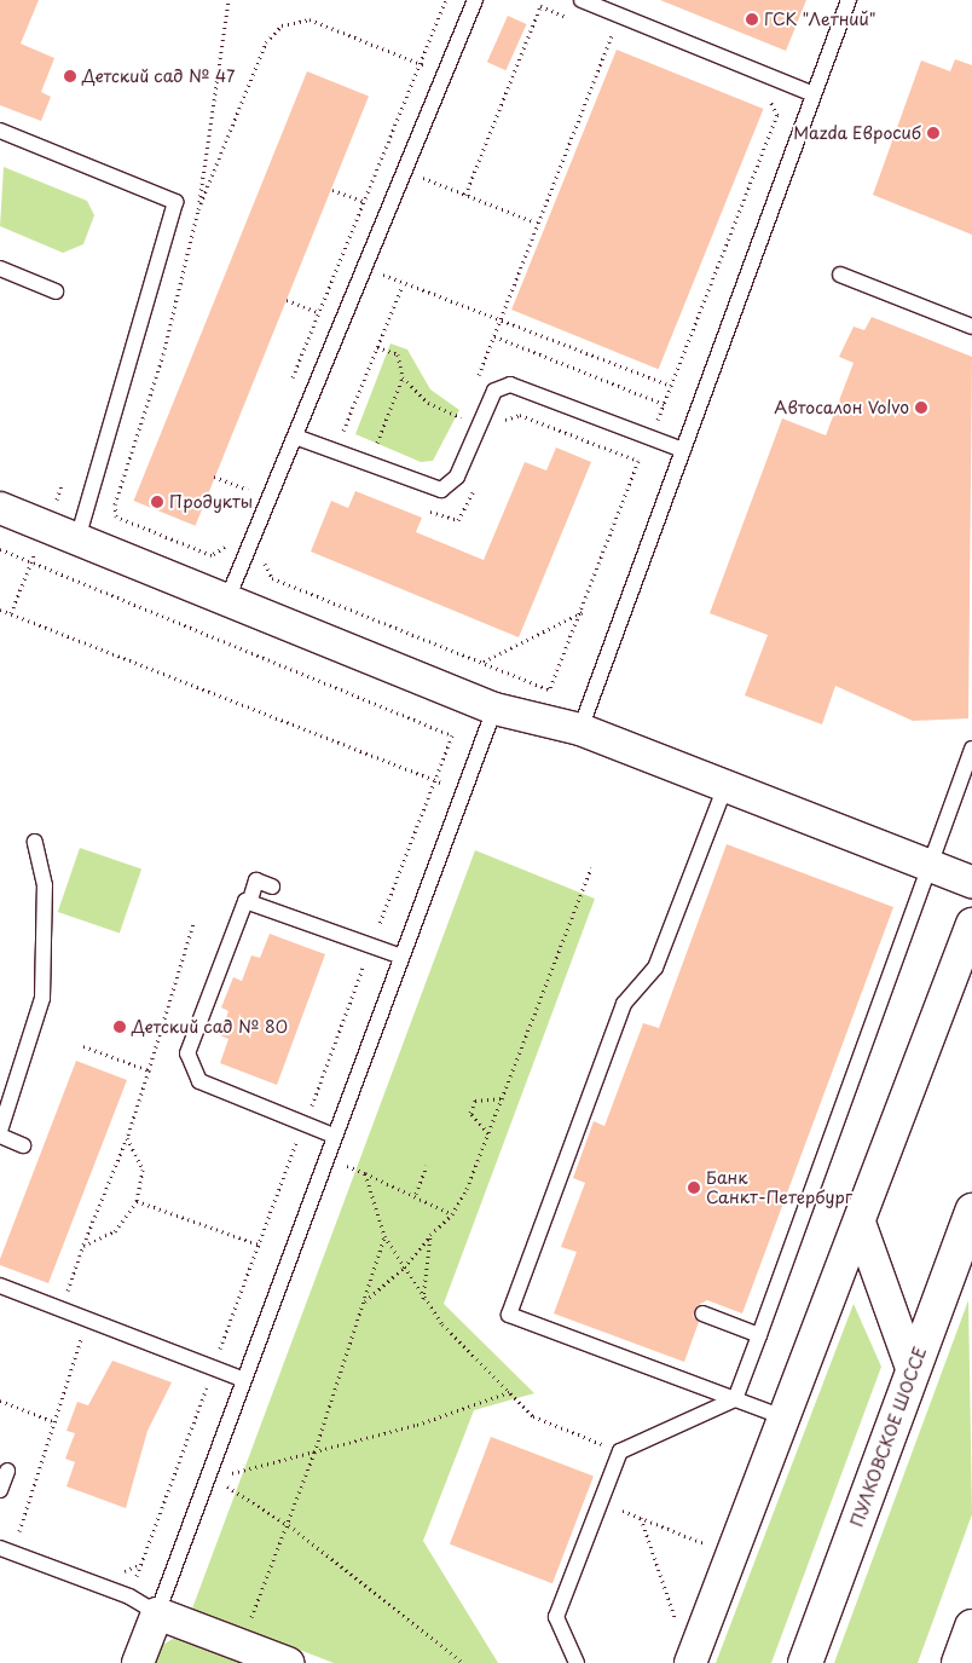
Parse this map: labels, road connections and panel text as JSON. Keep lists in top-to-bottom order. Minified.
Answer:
{"streets":{"main road":["ПУЛКОВСКОЕ ШОССЕ"]},"places":["ГСК \"Летний\"","Детский сад № 47","Mazda Евросиб","Автосалон Volvo","Продукты","Детский сад № 80","Банк Санкт-Петербург"]}
